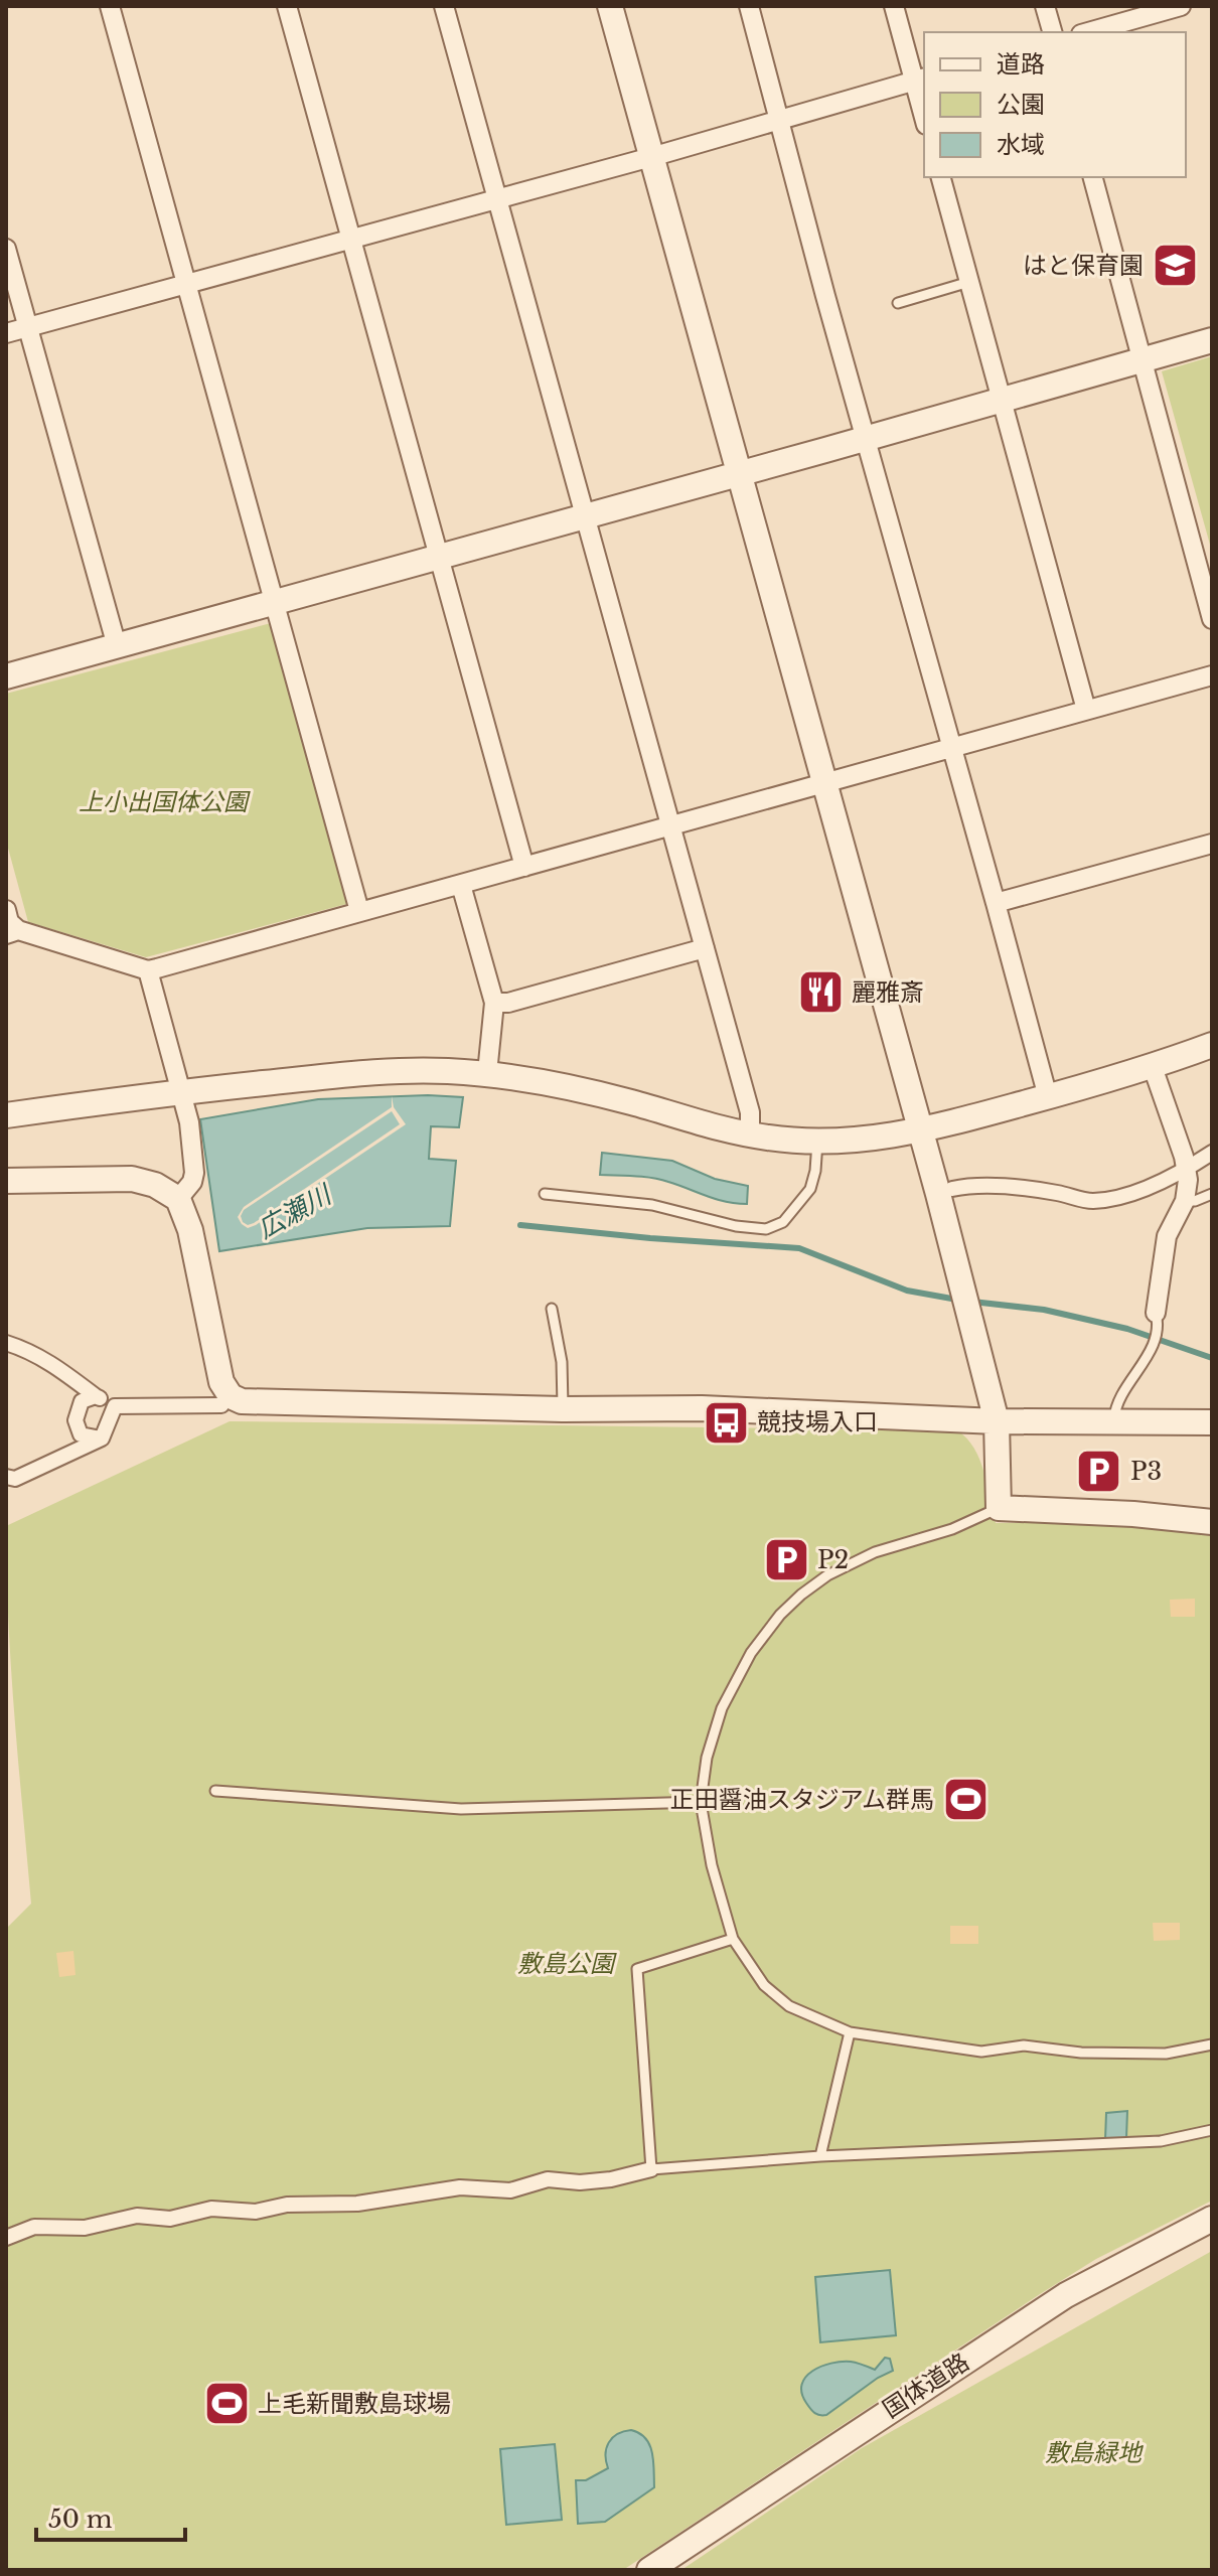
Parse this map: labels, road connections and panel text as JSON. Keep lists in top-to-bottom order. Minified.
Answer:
{"streets":{"street":["国体道路"]},"water":["広瀬川"],"parks":["上小出国体公園","敷島公園","敷島緑地"],"places":{"school or university":["はと保育園"],"restaurant":["麗雅斎"],"bus stop":["競技場入口"],"parking":["P3","P2"],"sports":["正田醤油スタジアム群馬","上毛新聞敷島球場"]},"legend":["道路","公園","水域"],"scale_bar":"50 m"}
